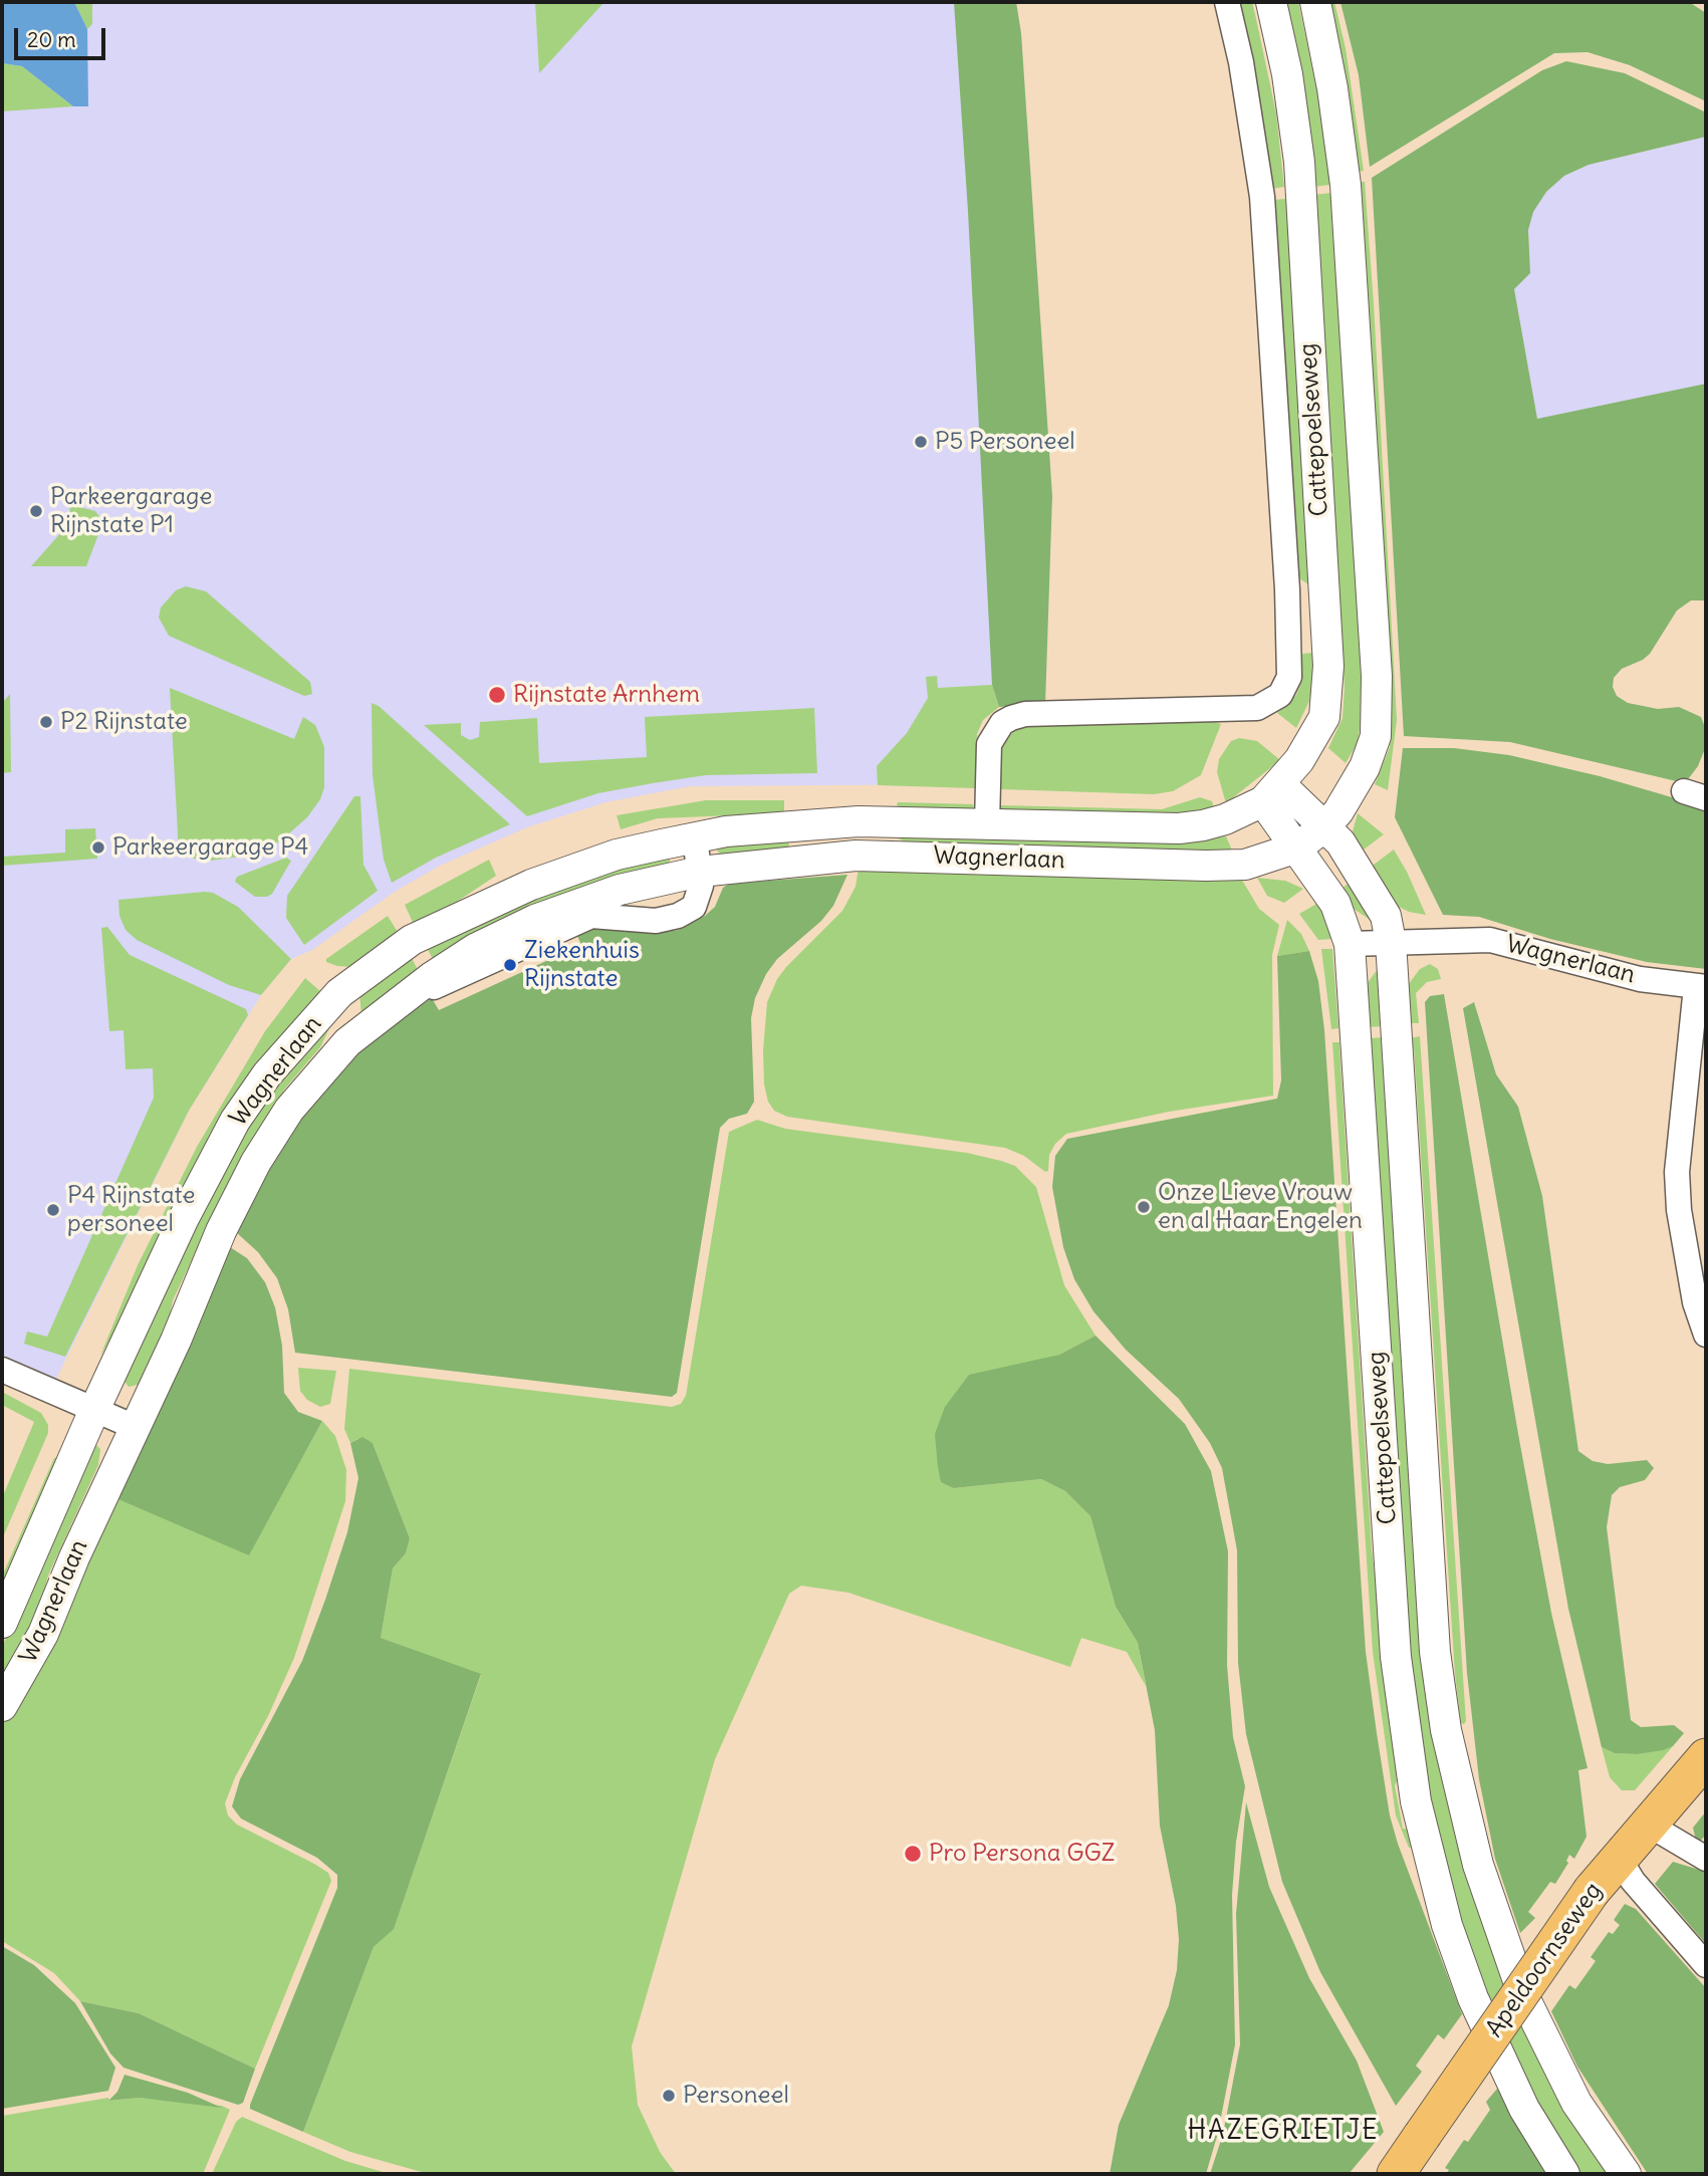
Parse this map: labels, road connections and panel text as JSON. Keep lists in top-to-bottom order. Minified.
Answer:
{"streets":{"main road":["Apeldoornseweg"],"street":["Cattepoelseweg","Wagnerlaan"]},"crossings":[["Cattepoelseweg","Wagnerlaan"]],"districts":["HAZEGRIETJE"],"places":["P5 Personeel","Parkeergarage Rijnstate P1","Rijnstate Arnhem","P2 Rijnstate","Parkeergarage P4","Ziekenhuis Rijnstate","Onze Lieve Vrouw en al Haar Engelen","P4 Rijnstate personeel","Pro Persona GGZ","Personeel"],"scale_bar":"20 m"}
